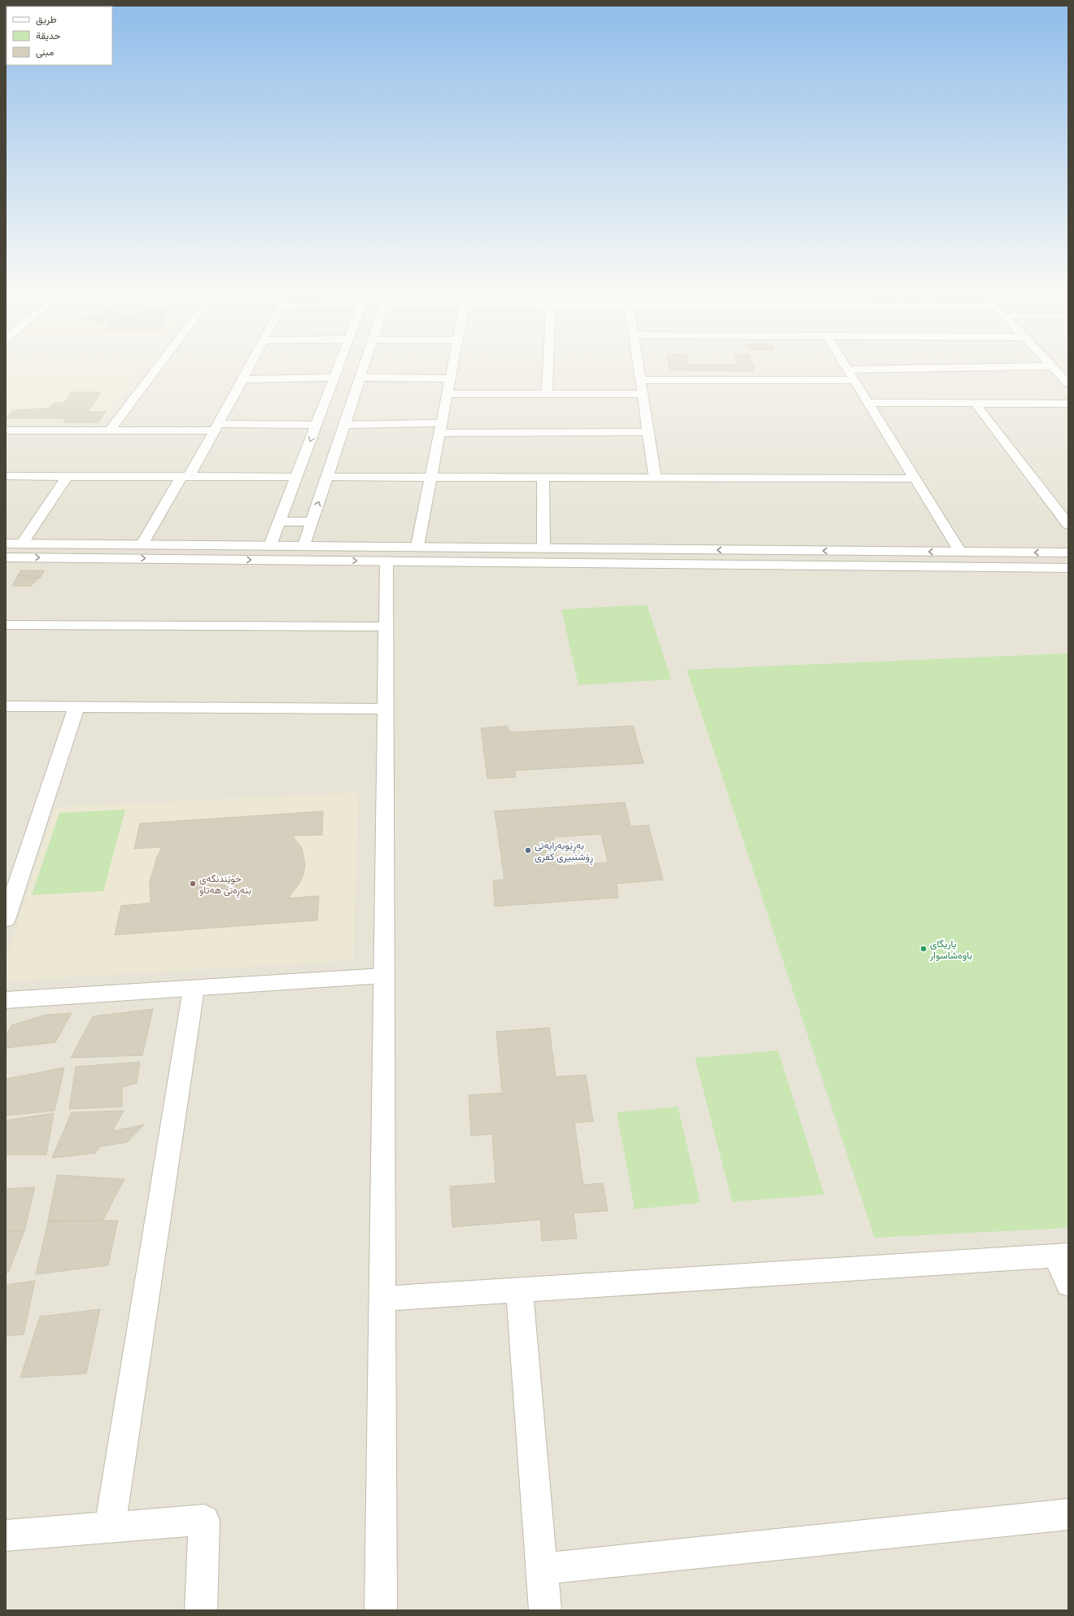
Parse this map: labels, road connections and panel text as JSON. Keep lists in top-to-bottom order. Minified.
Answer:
{"places":["بەڕێوبەرایەتی ڕۆشنبیری کفری","خوێندنگەی بنەڕەتی هەتاو","یاریگای باوەشاسوار"],"legend":["طريق","حديقة","مبنى"]}
